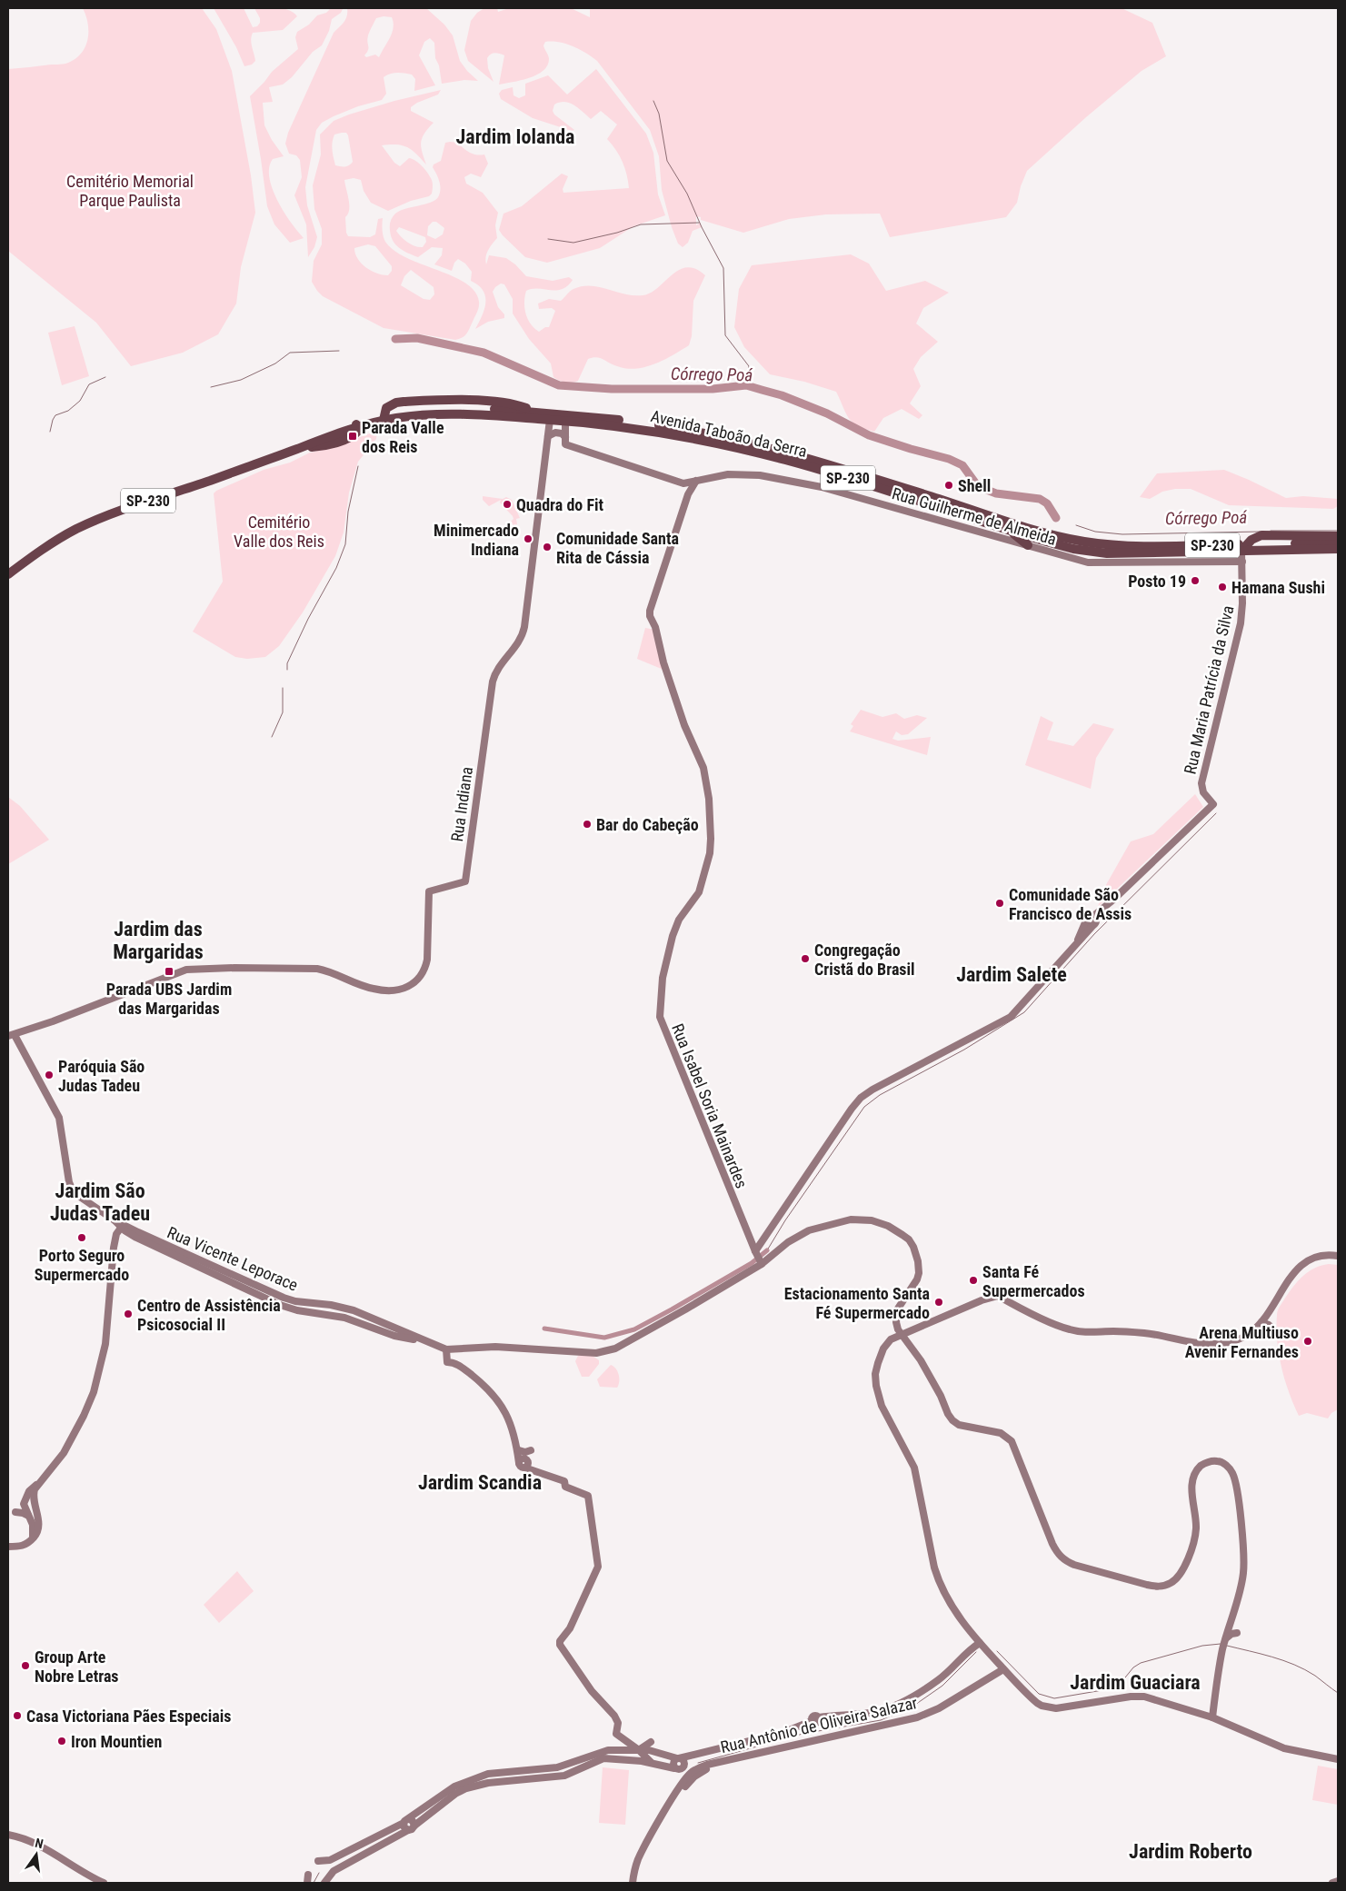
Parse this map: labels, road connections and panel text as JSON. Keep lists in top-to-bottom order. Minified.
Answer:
{"streets":{"highway":["Avenida Taboão da Serra","SP-230"],"street":["Rua Guilherme de Almeida","Rua Maria Patrícia da Silva","Rua Indiana","Rua Isabel Soria Mainardes","Rua Antônio de Oliveira Salazar"]},"crossings":[["Avenida Taboão da Serra","SP-230"],["Avenida Taboão da Serra","Rua Maria Patrícia da Silva"],["Avenida Taboão da Serra","Rua Indiana"],["Rua Guilherme de Almeida","Rua Maria Patrícia da Silva"]],"districts":["Jardim Iolanda","Jardim das Margaridas","Jardim Salete","Jardim São Judas Tadeu","Jardim Scandia","Jardim Guaciara","Jardim Roberto"],"water":["Córrego Poá"],"parks":["Cemitério Memorial Parque Paulista","Cemitério Valle dos Reis"],"places":{"transit":["Parada Valle dos Reis","Parada UBS Jardim das Margaridas"],"other":["Shell","Quadra do Fit","Minimercado Indiana","Comunidade Santa Rita de Cássia","Posto 19","Hamana Sushi","Bar do Cabeção","Comunidade São Francisco de Assis","Congregação Cristã do Brasil","Paróquia São Judas Tadeu","Porto Seguro Supermercado","Santa Fé Supermercados","Estacionamento Santa Fé Supermercado","Centro de Assistência Psicosocial II","Arena Multiuso Avenir Fernandes","Group Arte Nobre Letras","Casa Victoriana Pães Especiais","Iron Mountien"]},"north":"top"}
